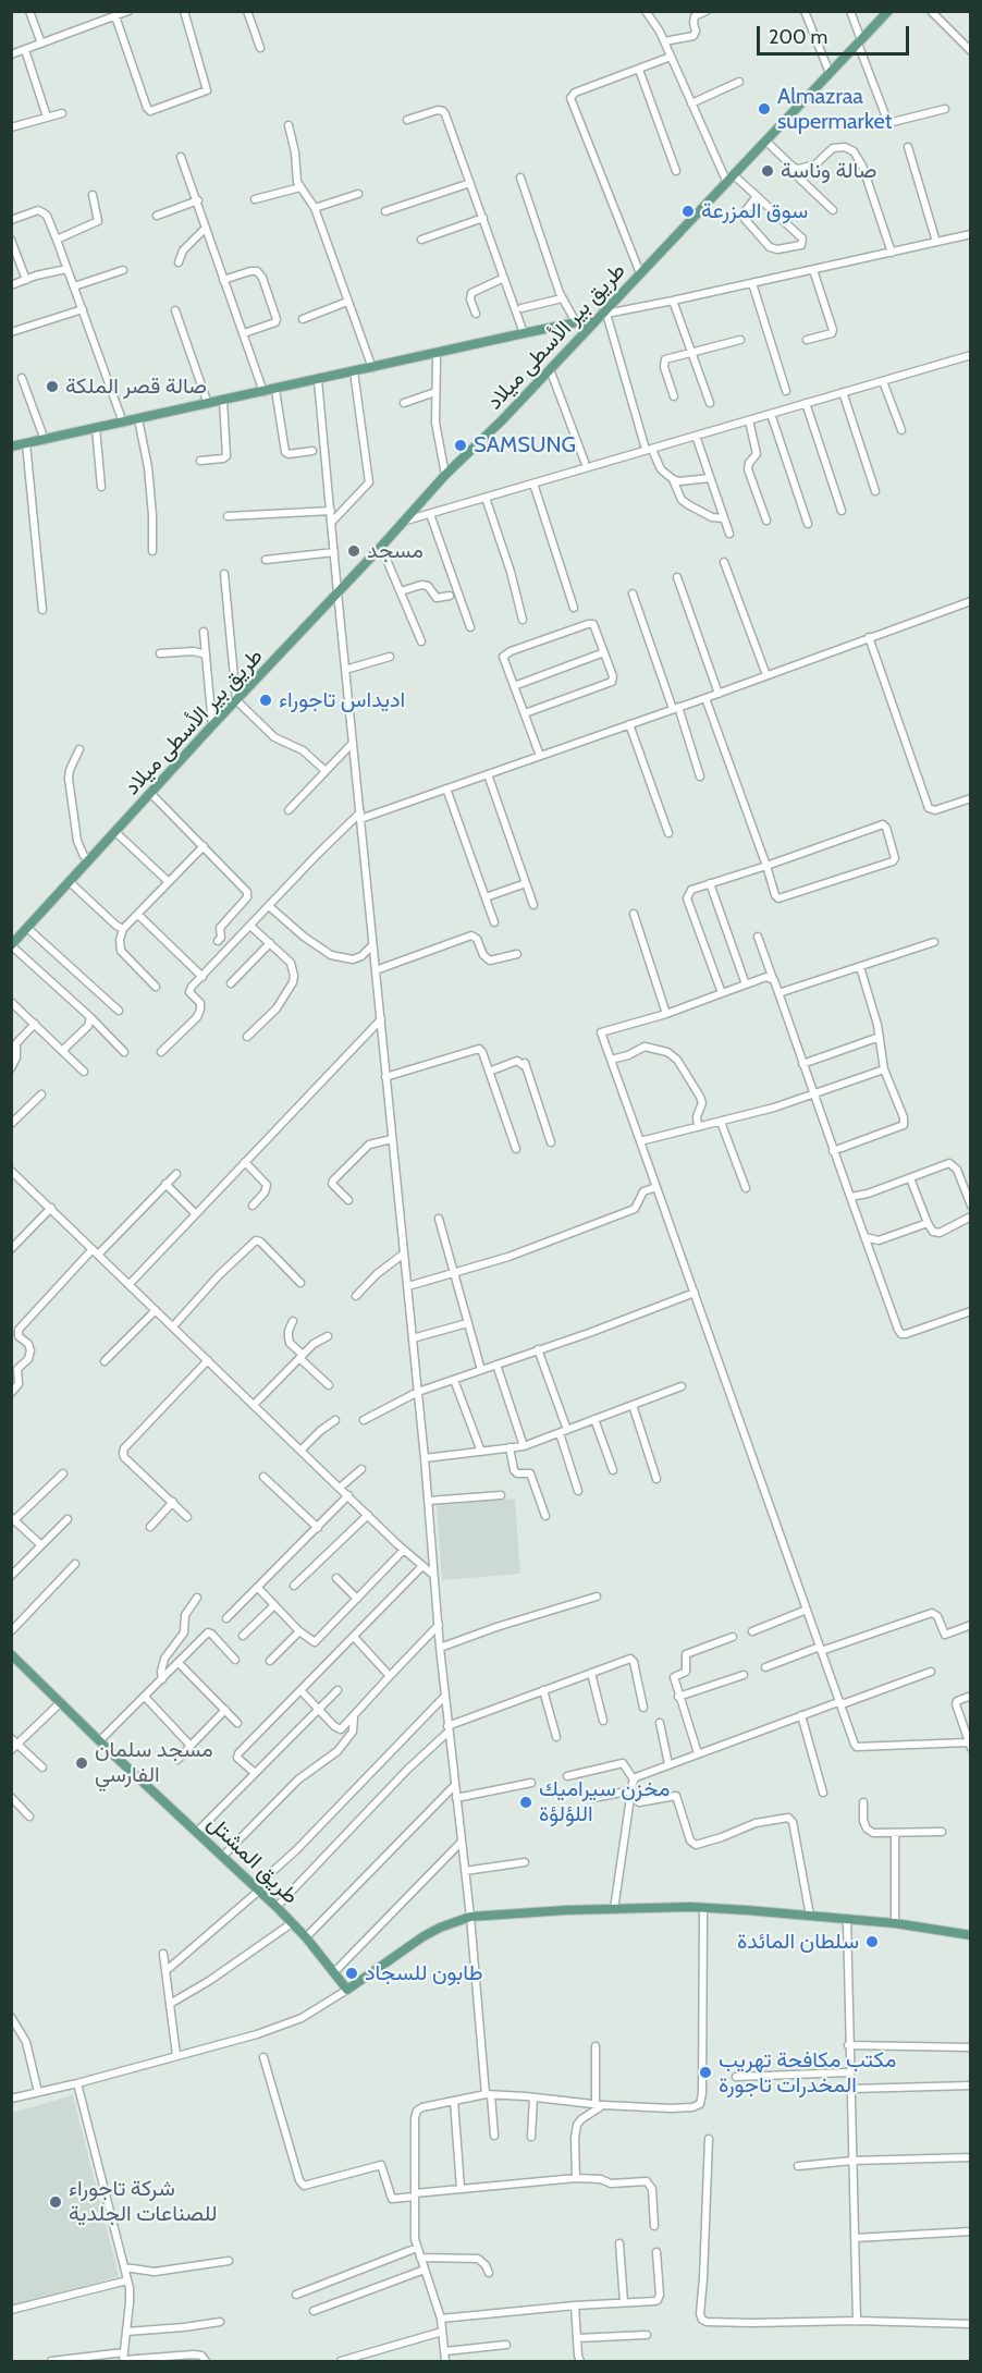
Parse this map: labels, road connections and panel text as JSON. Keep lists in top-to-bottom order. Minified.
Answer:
{"streets":{"main road":["طريق بير الأسطى ميلاد","طريق المشتل"]},"places":["Almazraa supermarket","صالة وناسة","سوق المزرعة","صالة قصر الملكة","SAMSUNG","مسجد","اديداس تاجوراء","مسجد سلمان الفارسي","مخزن سيراميك اللؤلؤة","سلطان المائدة","طابون للسجاد","مكتب مكافحة تهريب المخدرات تاجورة","شركة تاجوراء للصناعات الجلدية"],"scale_bar":"200 m"}
